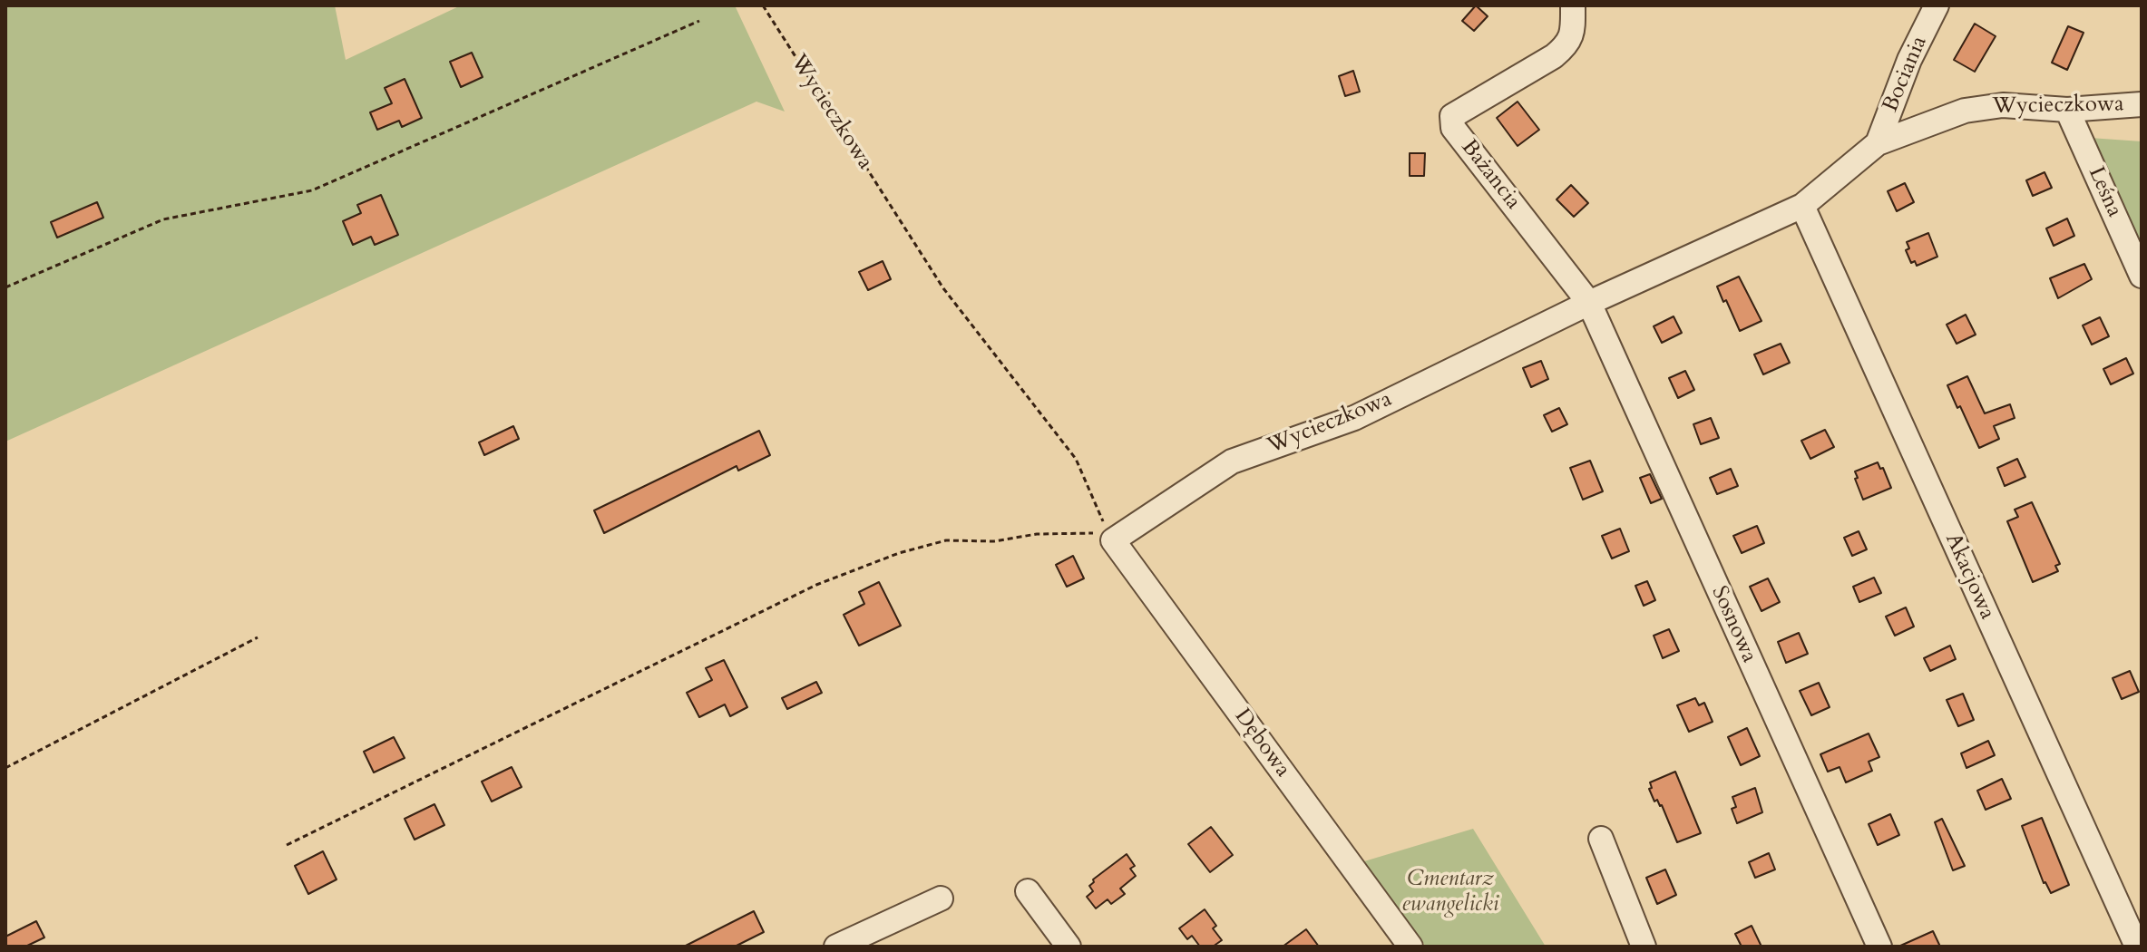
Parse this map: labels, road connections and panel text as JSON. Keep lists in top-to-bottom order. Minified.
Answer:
{"streets":{"street":["Bociania","Wycieczkowa","Bażancia","Leśna","Akacjowa","Sosnowa","Dębowa"]},"crossings":[["Bociania","Wycieczkowa"],["Wycieczkowa","Bażancia"],["Wycieczkowa","Leśna"],["Wycieczkowa","Akacjowa"],["Wycieczkowa","Sosnowa"],["Wycieczkowa","Dębowa"],["Bażancia","Sosnowa"]],"parks":["Cmentarz ewangelicki"]}
